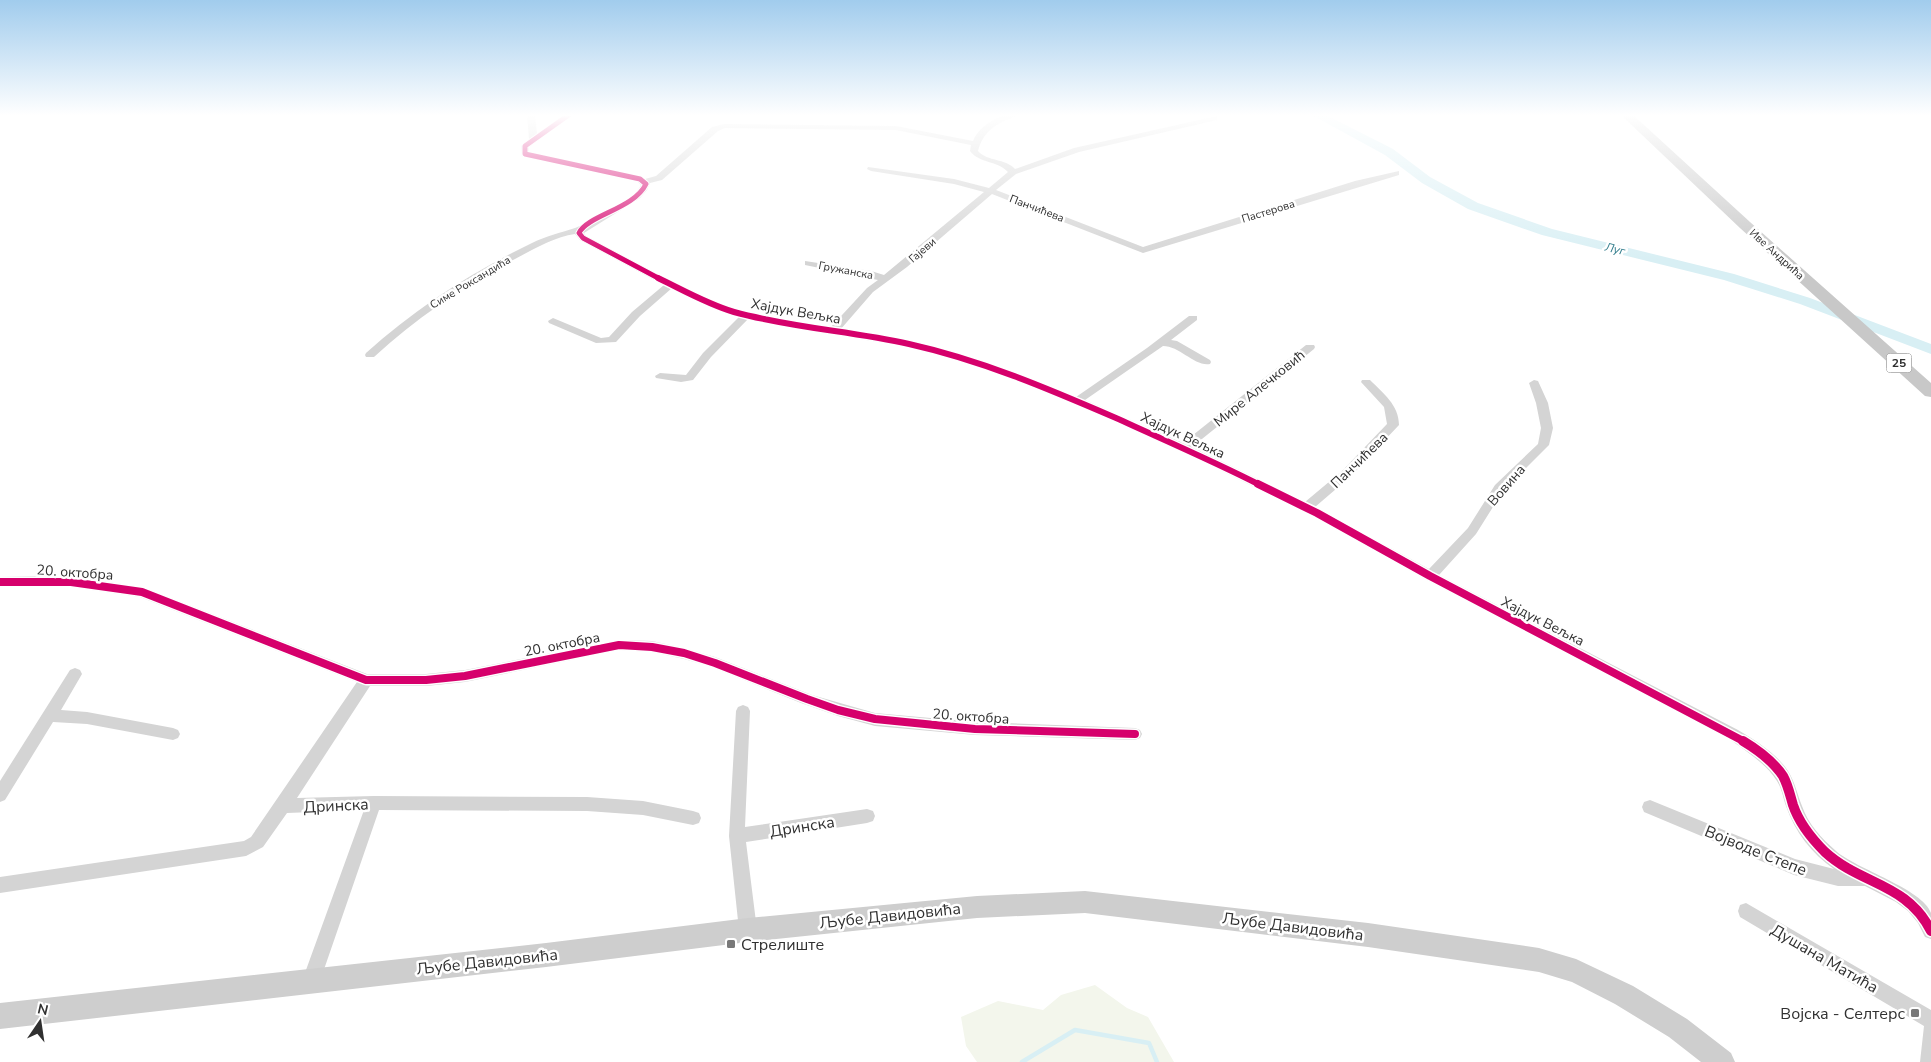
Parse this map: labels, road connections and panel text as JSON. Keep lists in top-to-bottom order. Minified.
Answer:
{"streets":{"main road":["Иве Андрића","25","Љубе Давидовића"],"street":["Панчићева","Пастерова","Гајеви","Гружанска","Симе Роксандића","Хајдук Вељка","Мире Алечковић","Вовина","20. октобра","Дринска","Војводе Степе","Душана Матића"]},"crossings":[["Панчићева","Пастерова"],["Панчићева","Гајеви"],["Панчићева","Хајдук Вељка"],["Гајеви","Гружанска"],["Гајеви","Хајдук Вељка"],["Симе Роксандића","Хајдук Вељка"],["Хајдук Вељка","Мире Алечковић"],["Хајдук Вељка","Вовина"],["Хајдук Вељка","Војводе Степе"]],"water":["Луг"],"places":{"transit":["Стрелиште","Војска - Селтерс"]},"north":"top"}
